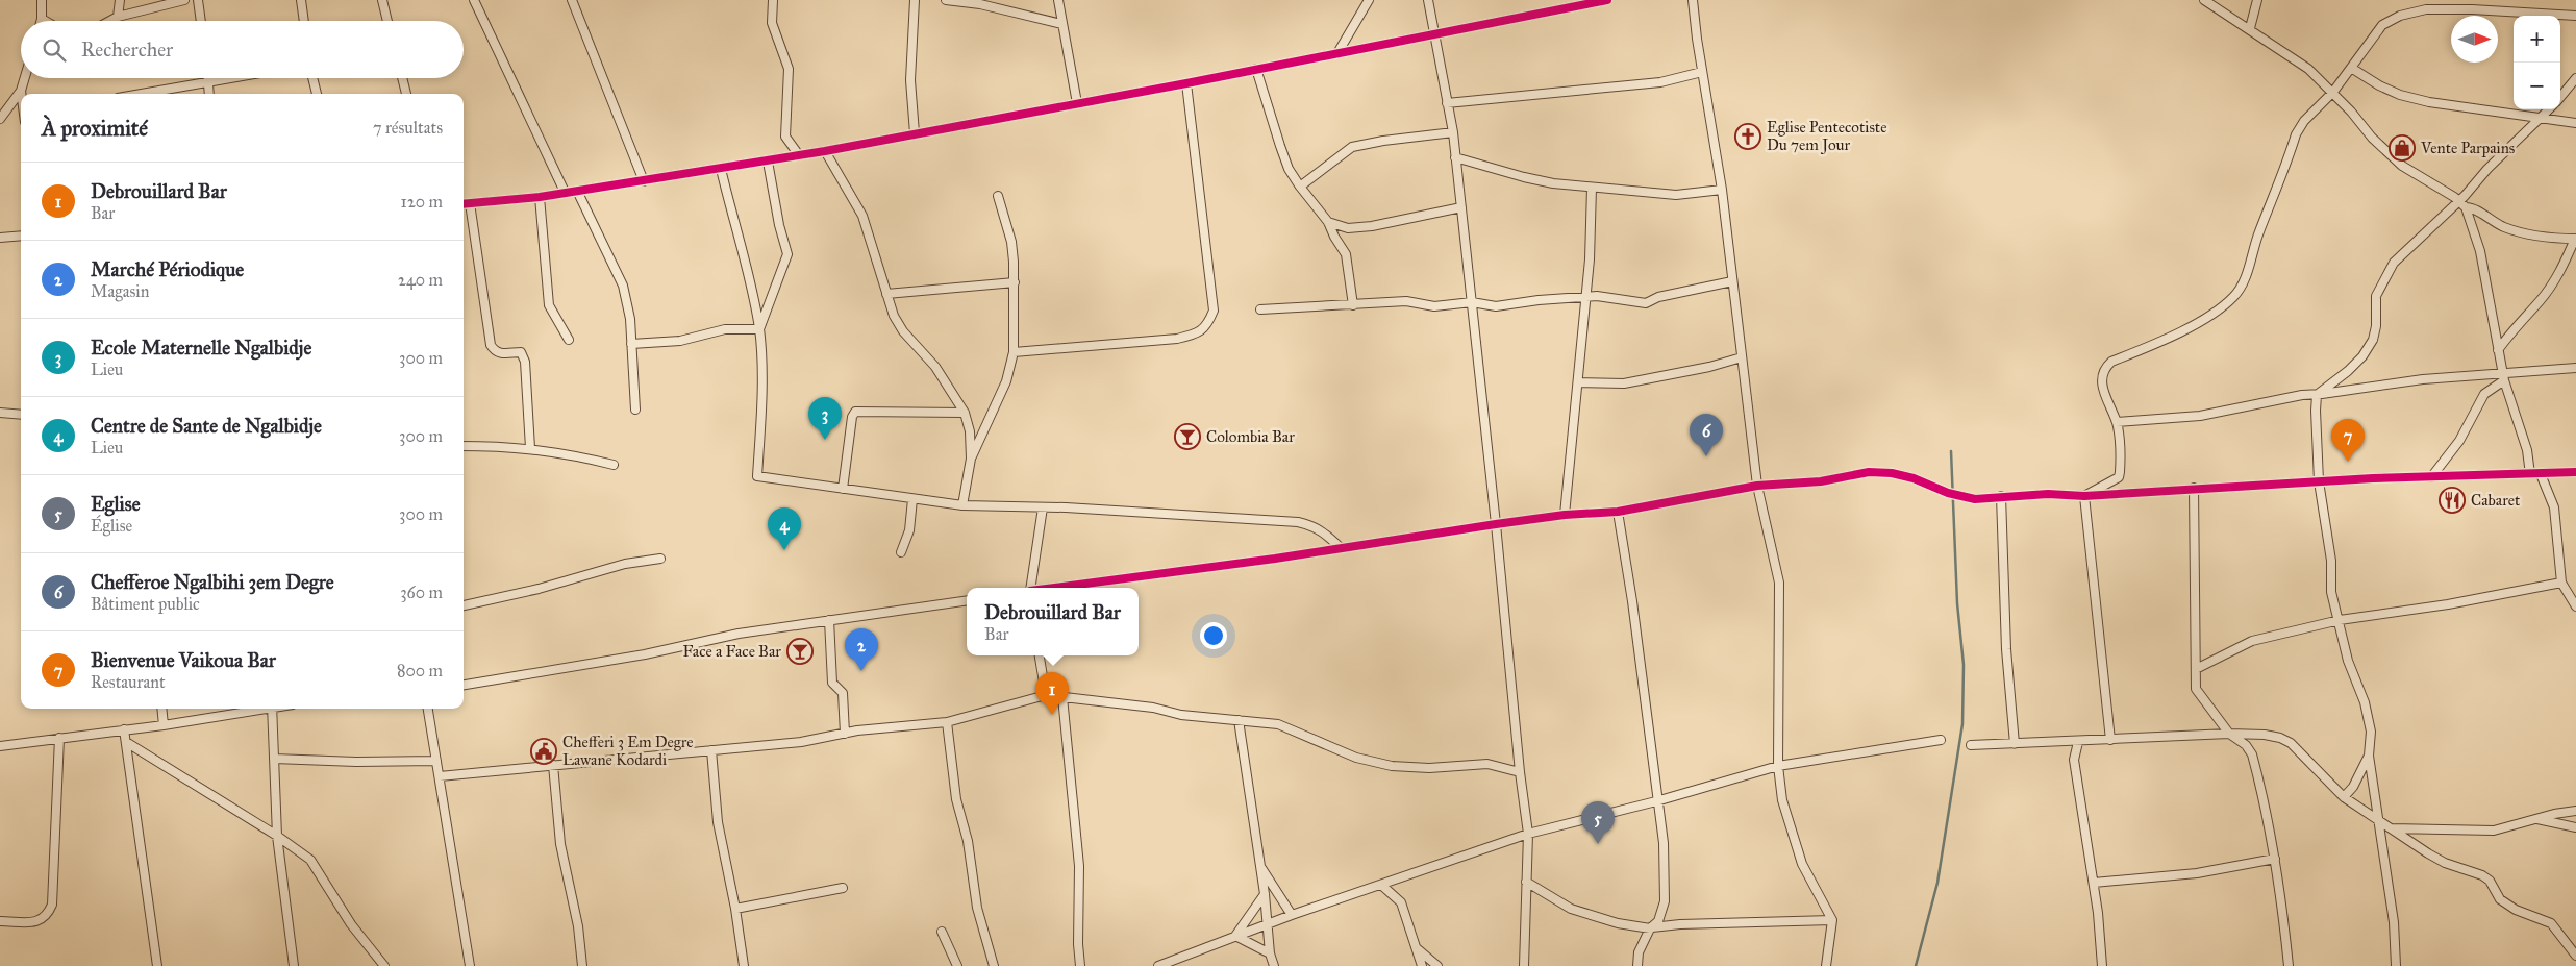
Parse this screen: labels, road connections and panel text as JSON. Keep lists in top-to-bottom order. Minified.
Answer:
{"places":{"church":["Eglise Pentecotiste Du 7em Jour"],"shop":["Vente Parpains"],"bar":["Colombia Bar","Face a Face Bar"],"restaurant":["Cabaret"],"public building":["Chefferi 3 Em Degre Lawane Kodardi"]},"north":"right","page":{"map_buttons":["+","−"],"search":"Rechercher","heading":["À proximité","7 résultats"],"list":[{"mark":"1","name":"Debrouillard Bar","note":"Bar","value":"120 m"},{"mark":"2","name":"Marché Périodique","note":"Magasin","value":"240 m"},{"mark":"3","name":"Ecole Maternelle Ngalbidje","note":"Lieu","value":"300 m"},{"mark":"4","name":"Centre de Sante de Ngalbidje","note":"Lieu","value":"300 m"},{"mark":"5","name":"Eglise","note":"Église","value":"300 m"},{"mark":"6","name":"Chefferoe Ngalbihi 3em Degre","note":"Bâtiment public","value":"360 m"},{"mark":"7","name":"Bienvenue Vaikoua Bar","note":"Restaurant","value":"800 m"}],"pins":["3","6","7","4","2","1","5"],"popup":["Debrouillard Bar","Bar"]}}
